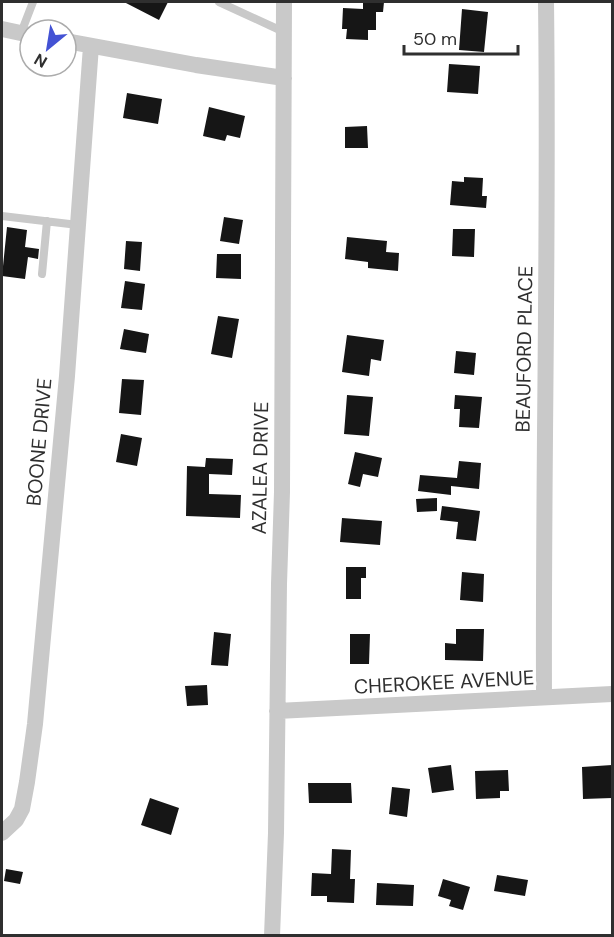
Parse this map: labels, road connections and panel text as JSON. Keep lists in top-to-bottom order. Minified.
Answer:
{"streets":{"street":["BEAUFORD PLACE","BOONE DRIVE","AZALEA DRIVE","CHEROKEE AVENUE"]},"crossings":[["BEAUFORD PLACE","CHEROKEE AVENUE"],["AZALEA DRIVE","CHEROKEE AVENUE"]],"scale_bar":"50 m","north":"bottom left"}
